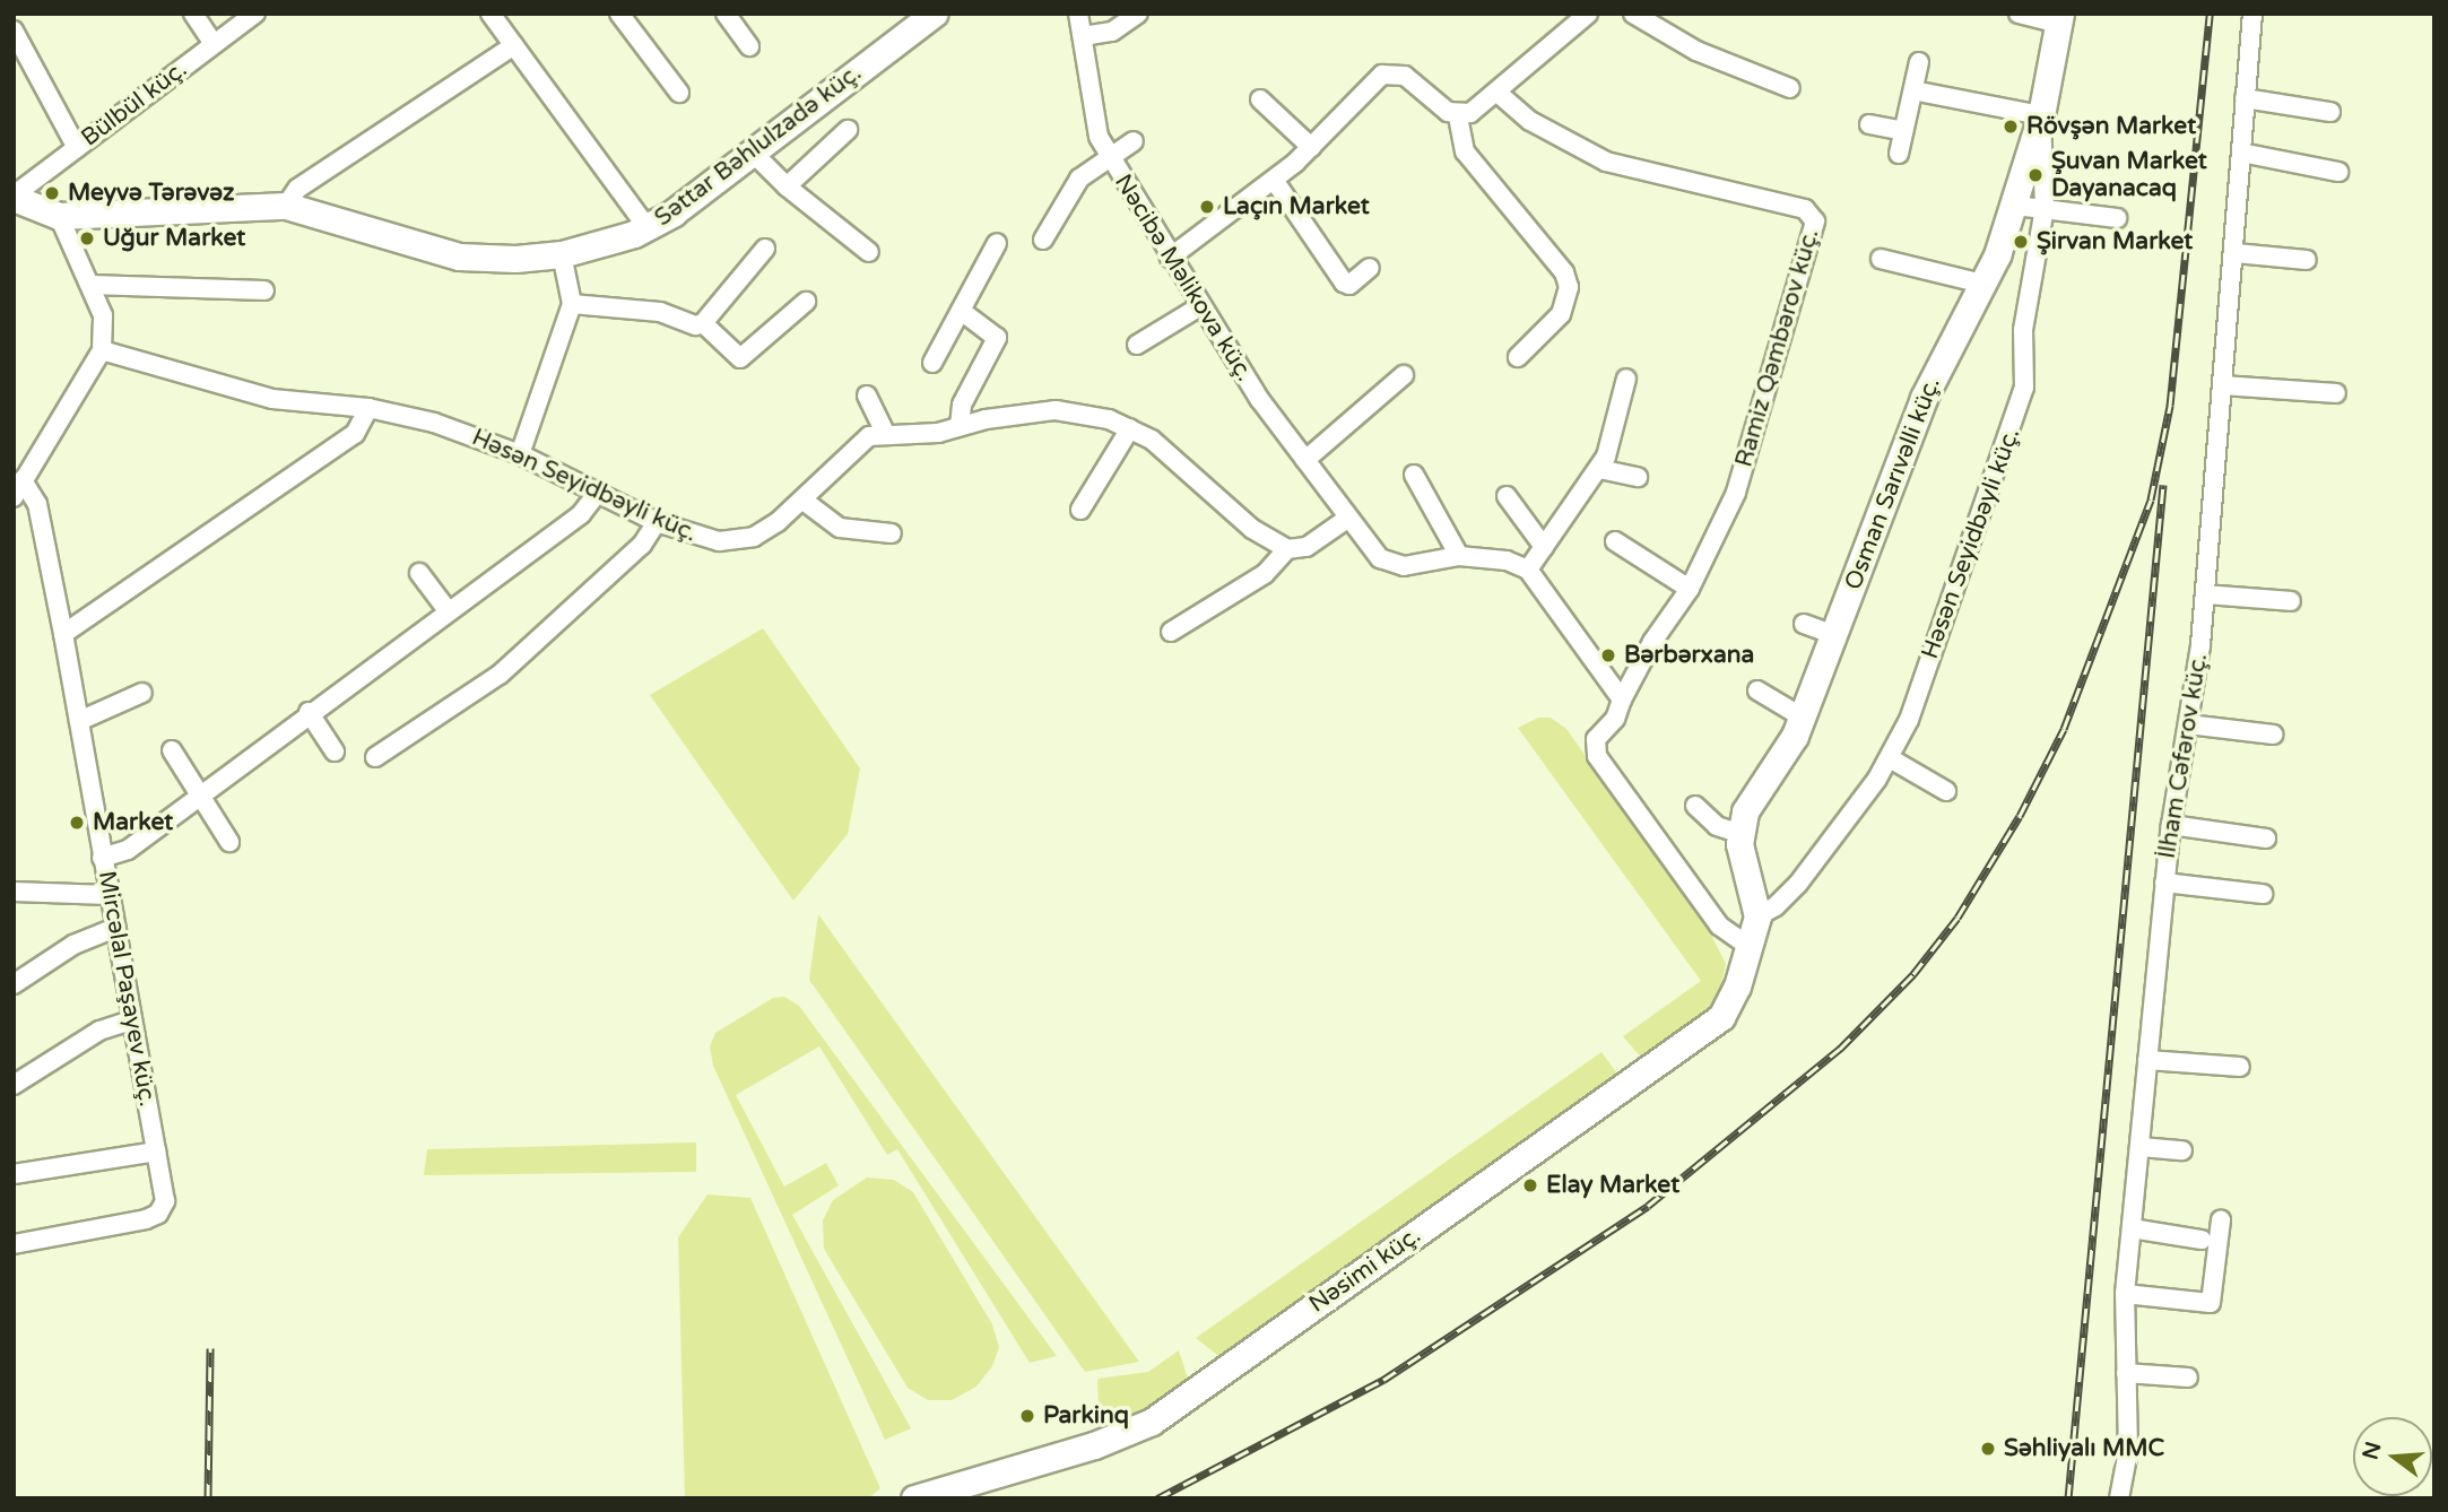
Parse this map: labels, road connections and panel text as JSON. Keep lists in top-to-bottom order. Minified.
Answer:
{"streets":{"street":["Bülbül küç.","Səttar Bəhlulzadə küç.","Nəcibə Məlikova küç.","Ramiz Qəmbərov küç.","Osman Sarıvəlli küç.","Həsən Seyidbəyli küç.","İlham Cəfərov küç.","Mircəlal Paşayev küç.","Nəsimi küç."]},"crossings":[["Bülbül küç.","Səttar Bəhlulzadə küç."],["Osman Sarıvəlli küç.","Həsən Seyidbəyli küç."]],"places":["Rövşən Market","Şuvan Market Dayanacaq","Meyvə Tərəvəz","Laçın Market","Uğur Market","Şirvan Market","Bərbərxana","Market","Elay Market","Parkinq","Səhliyalı MMC"],"north":"left"}
